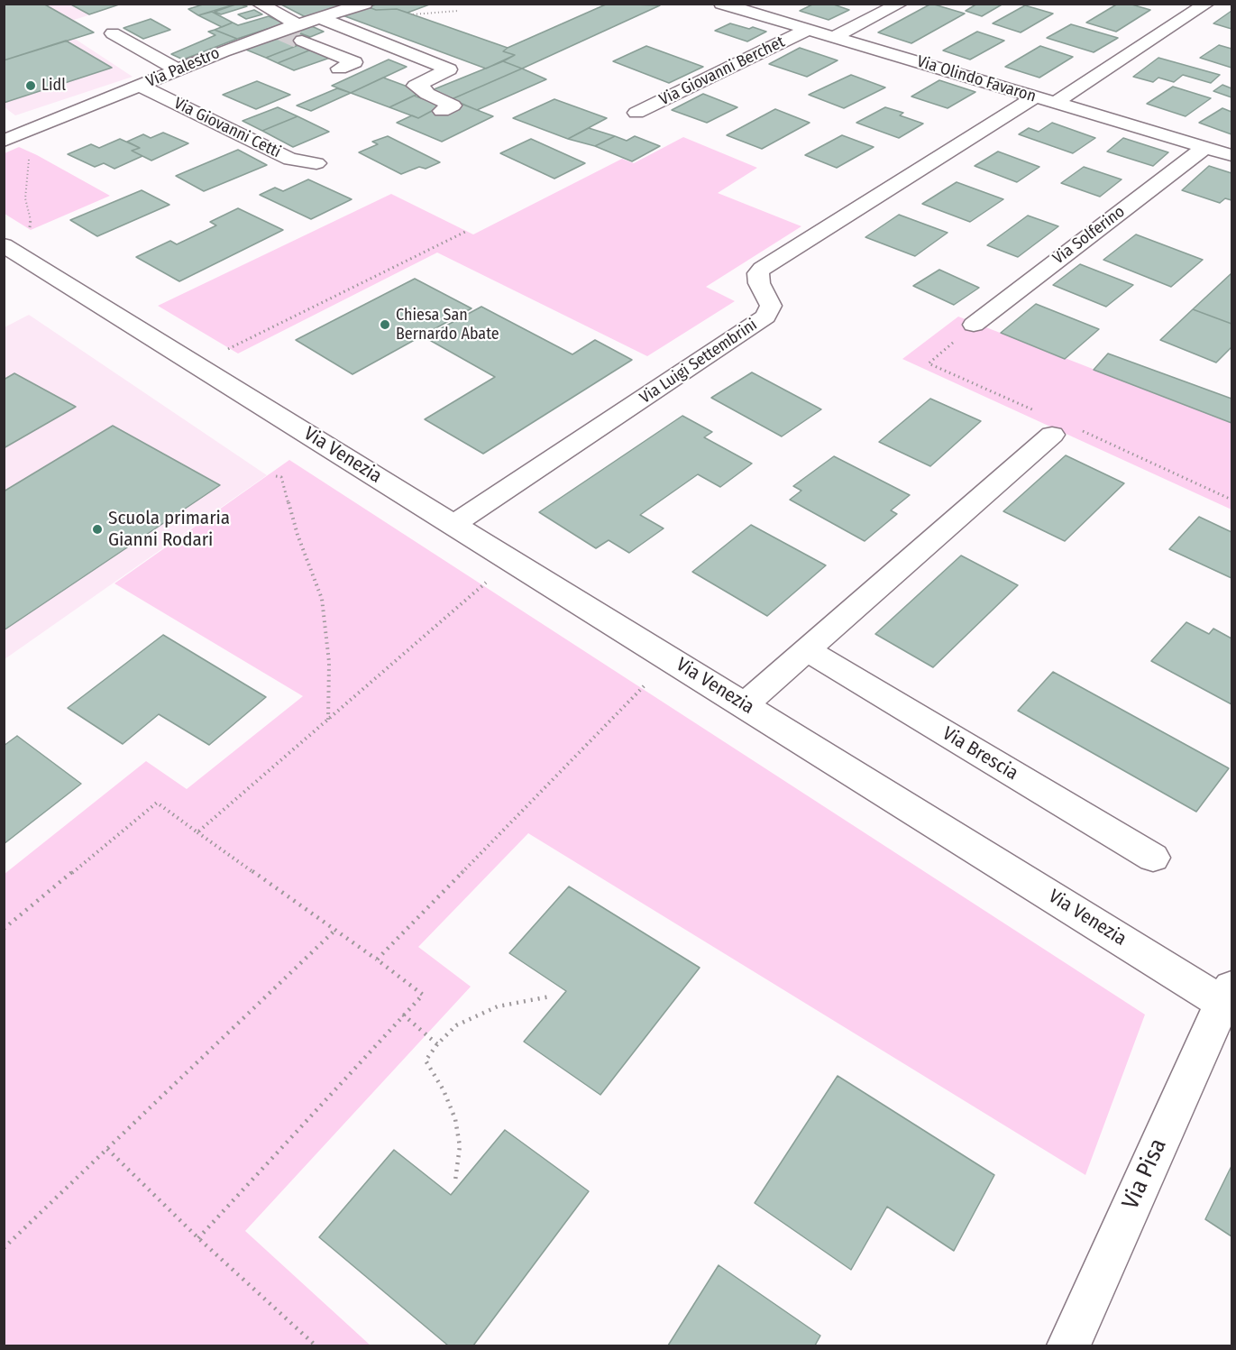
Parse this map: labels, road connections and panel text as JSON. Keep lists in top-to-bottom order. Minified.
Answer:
{"streets":{"street":["Via Palestro","Via Giovanni Berchet","Via Olindo Favaron","Via Giovanni Cetti","Via Solferino","Via Luigi Settembrini","Via Venezia","Via Brescia","Via Pisa"]},"crossings":[["Via Palestro","Via Giovanni Cetti"],["Via Giovanni Berchet","Via Olindo Favaron"],["Via Olindo Favaron","Via Solferino"],["Via Olindo Favaron","Via Luigi Settembrini"],["Via Luigi Settembrini","Via Venezia"],["Via Venezia","Via Pisa"]],"places":["Lidl","Chiesa San Bernardo Abate","Scuola primaria Gianni Rodari"]}
